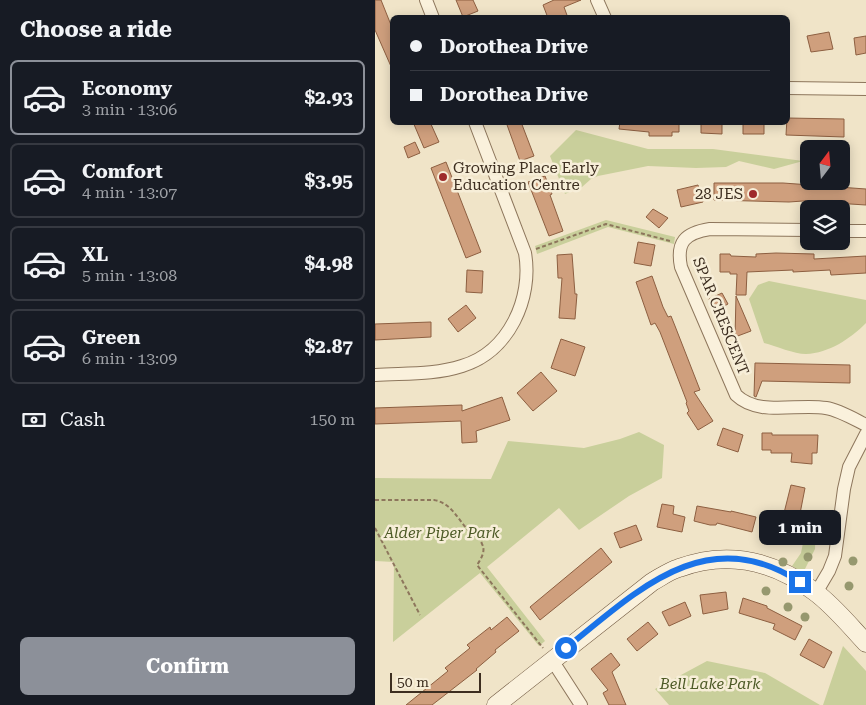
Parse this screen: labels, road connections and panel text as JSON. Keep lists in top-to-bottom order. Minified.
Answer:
{"streets":{"street":["SPAR CRESCENT"]},"parks":["Alder Piper Park","Bell Lake Park"],"places":["Growing Place Early Education Centre","28 JES"],"scale_bar":"50 m","north":"top","page":{"heading":"Choose a ride","banner":["Dorothea Drive","Dorothea Drive"],"list":[{"name":"Economy","note":"3 min · 13:06","value":"$2.93"},{"name":"Comfort","note":"4 min · 13:07","value":"$3.95"},{"name":"XL","note":"5 min · 13:08","value":"$4.98"},{"name":"Green","note":"6 min · 13:09","value":"$2.87"}],"pay":["Cash","150 m"],"bubble":"1 min","buttons":"Confirm","scale":"50 m"}}
